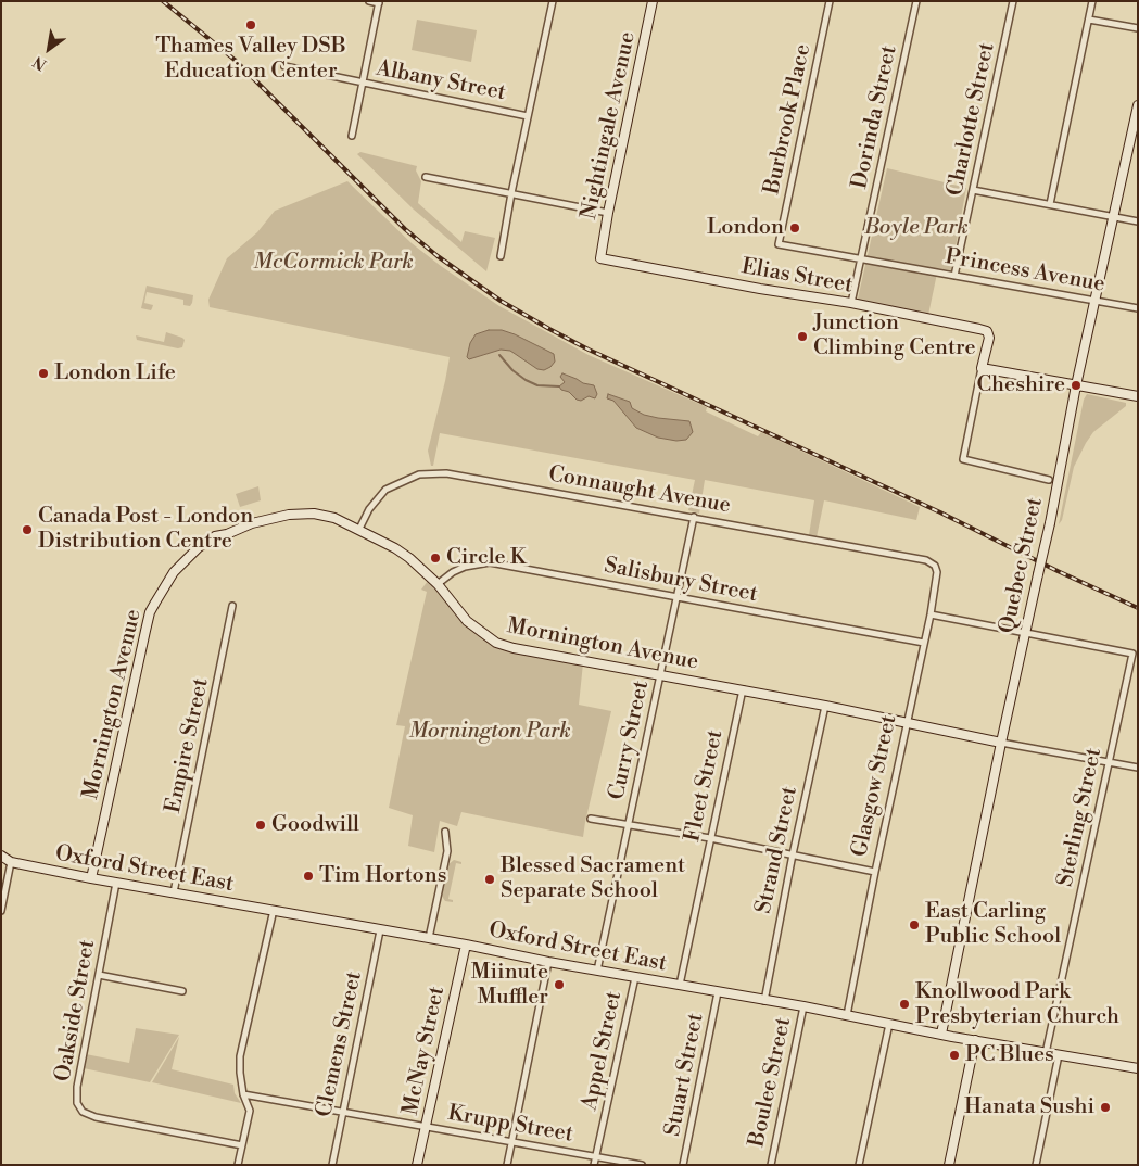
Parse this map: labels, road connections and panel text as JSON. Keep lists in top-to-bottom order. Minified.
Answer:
{"streets":{"street":["Albany Street","Dorinda Street","Burbrook Place","Charlotte Street","Nightingale Avenue","Princess Avenue","Elias Street","Connaught Avenue","Quebec Street","Salisbury Street","Mornington Avenue","Curry Street","Empire Street","Fleet Street","Glasgow Street","Sterling Street","Strand Street","Oxford Street East","Oakside Street","Clemens Street","McNay Street","Appel Street","Stuart Street","Boulee Street","Krupp Street"]},"crossings":[["Dorinda Street","Princess Avenue"],["Dorinda Street","Elias Street"],["Burbrook Place","Princess Avenue"],["Charlotte Street","Princess Avenue"],["Nightingale Avenue","Elias Street"],["Princess Avenue","Quebec Street"],["Connaught Avenue","Mornington Avenue"],["Connaught Avenue","Curry Street"],["Connaught Avenue","Glasgow Street"],["Quebec Street","Mornington Avenue"],["Quebec Street","Sterling Street"],["Quebec Street","Oxford Street East"],["Salisbury Street","Mornington Avenue"],["Salisbury Street","Curry Street"],["Salisbury Street","Glasgow Street"],["Mornington Avenue","Curry Street"],["Mornington Avenue","Fleet Street"],["Mornington Avenue","Glasgow Street"],["Mornington Avenue","Sterling Street"],["Mornington Avenue","Strand Street"],["Mornington Avenue","Oxford Street East"],["Curry Street","Oxford Street East"],["Empire Street","Oxford Street East"],["Fleet Street","Oxford Street East"],["Glasgow Street","Oxford Street East"],["Sterling Street","Oxford Street East"],["Strand Street","Oxford Street East"],["Oxford Street East","Oakside Street"],["Oxford Street East","Clemens Street"],["Oxford Street East","McNay Street"],["Oxford Street East","Appel Street"],["Oxford Street East","Stuart Street"],["Oxford Street East","Boulee Street"],["Clemens Street","Krupp Street"],["McNay Street","Krupp Street"],["Appel Street","Krupp Street"]],"parks":["Boyle Park","McCormick Park","Mornington Park"],"places":["Thames Valley DSB Education Center","London","Junction Climbing Centre","London Life","Cheshire","Canada Post - London Distribution Centre","Circle K","Goodwill","Tim Hortons","Blessed Sacrament Separate School","East Carling Public School","Miinute Muffler","Knollwood Park Presbyterian Church","PC Blues","Hanata Sushi"],"north":"bottom left"}
